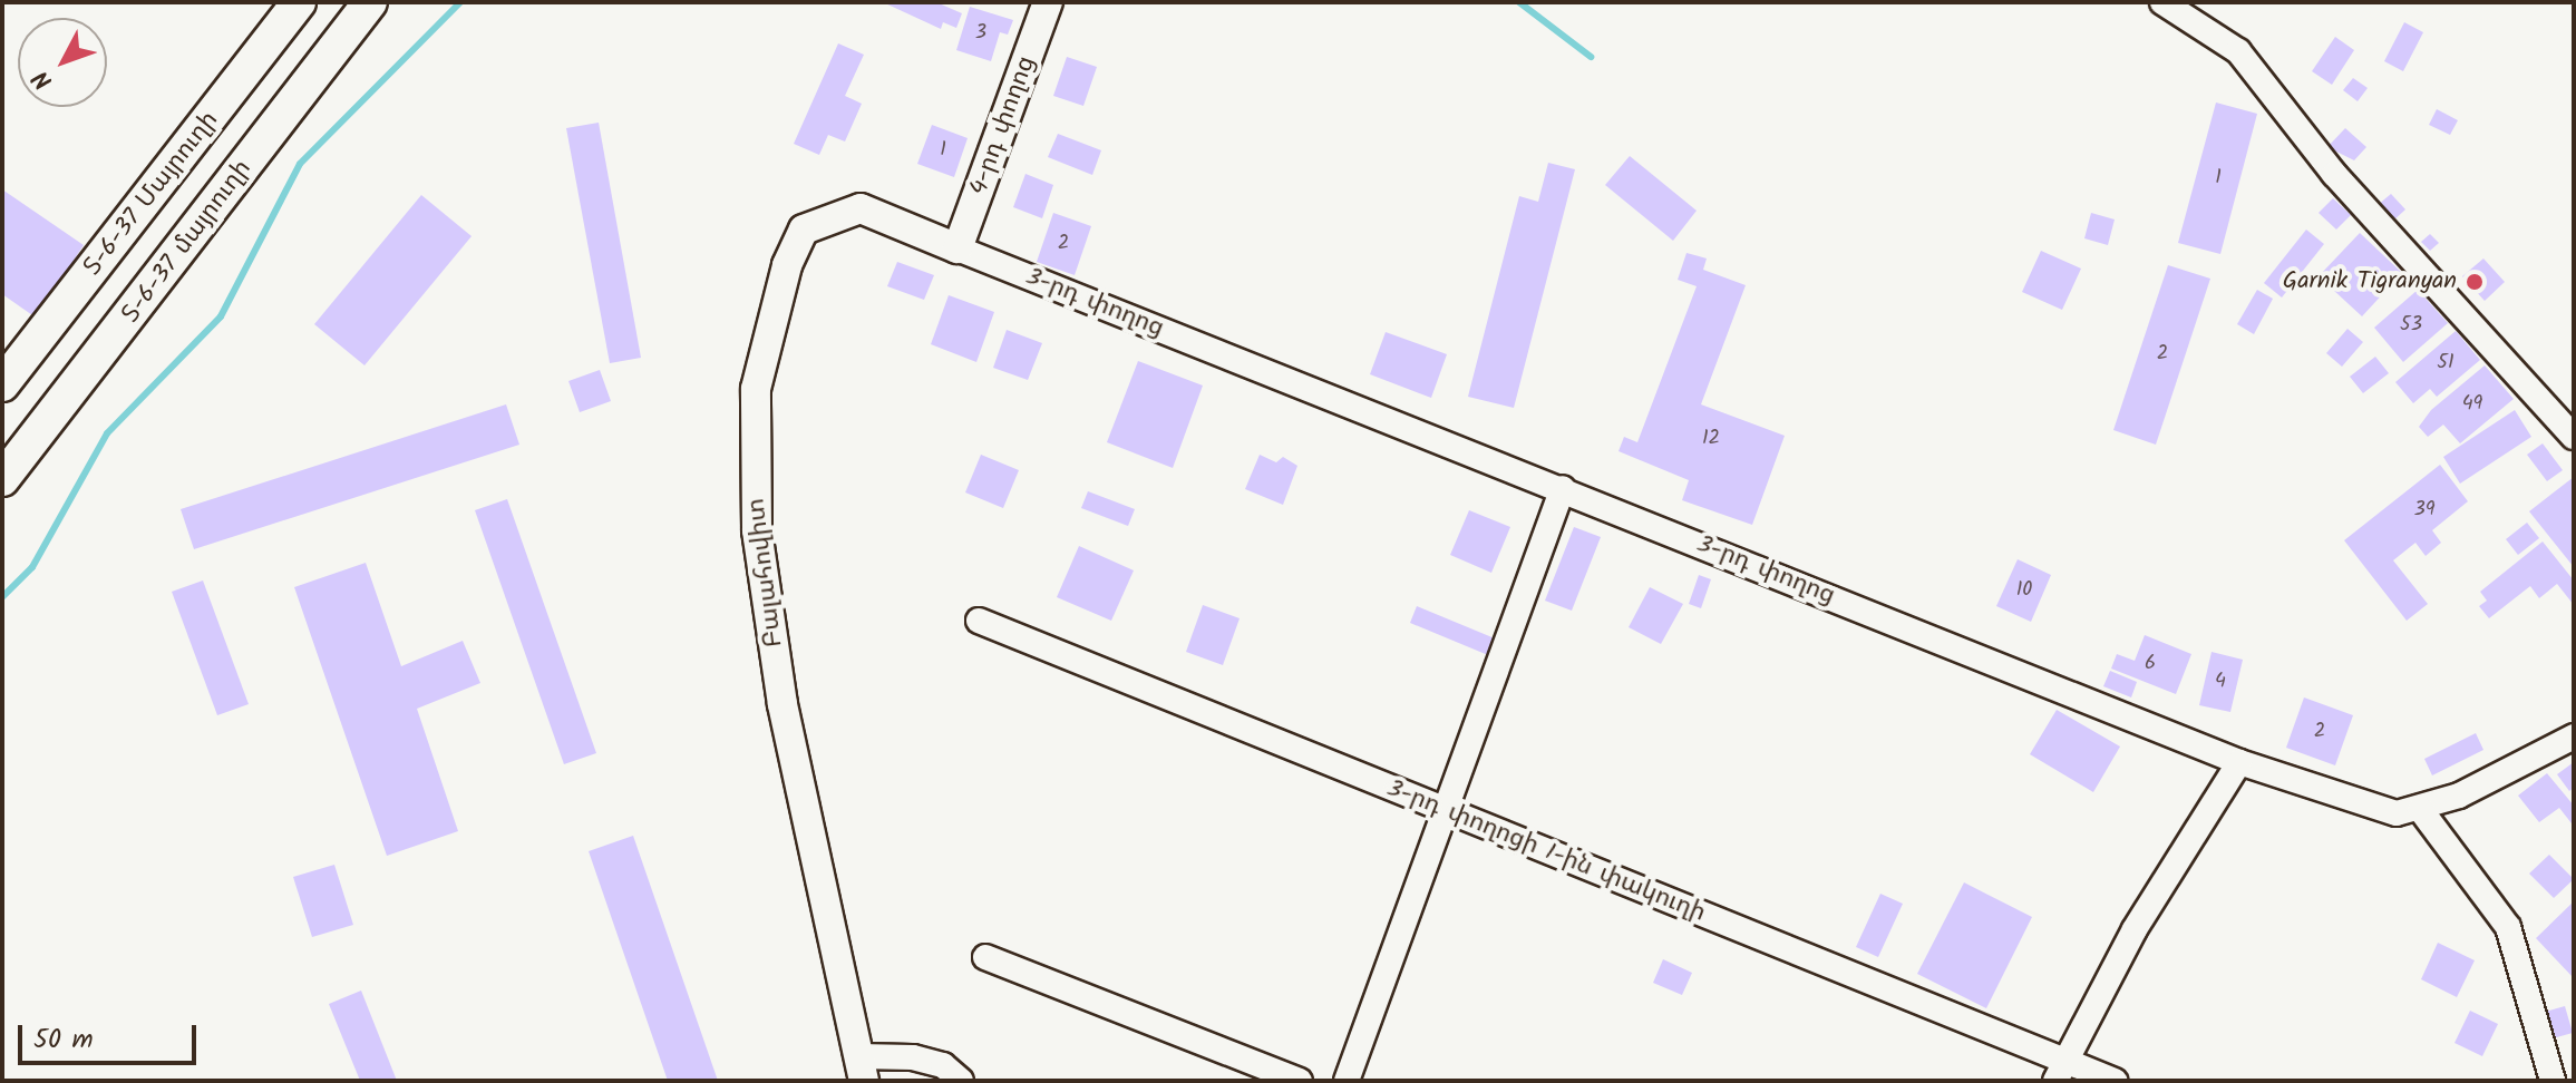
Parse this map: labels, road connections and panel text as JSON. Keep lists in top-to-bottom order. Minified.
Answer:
{"streets":{"main road":["Տ-6-37 Մայրուղի","Տ-6-37 մայրուղի"],"street":["4-րդ փողոց","3-րդ փողոց","Բալահովիտ","3-րդ փողոցի 1-ին փակուղի"]},"crossings":[["4-րդ փողոց","3-րդ փողոց"],["4-րդ փողոց","Բալահովիտ"],["3-րդ փողոց","Բալահովիտ"]],"places":["Garnik Tigranyan"],"house_numbers":["3","1","1","2","53","2","51","49","12","39","10","6","4","2"],"scale_bar":"50 m","north":"bottom left"}
